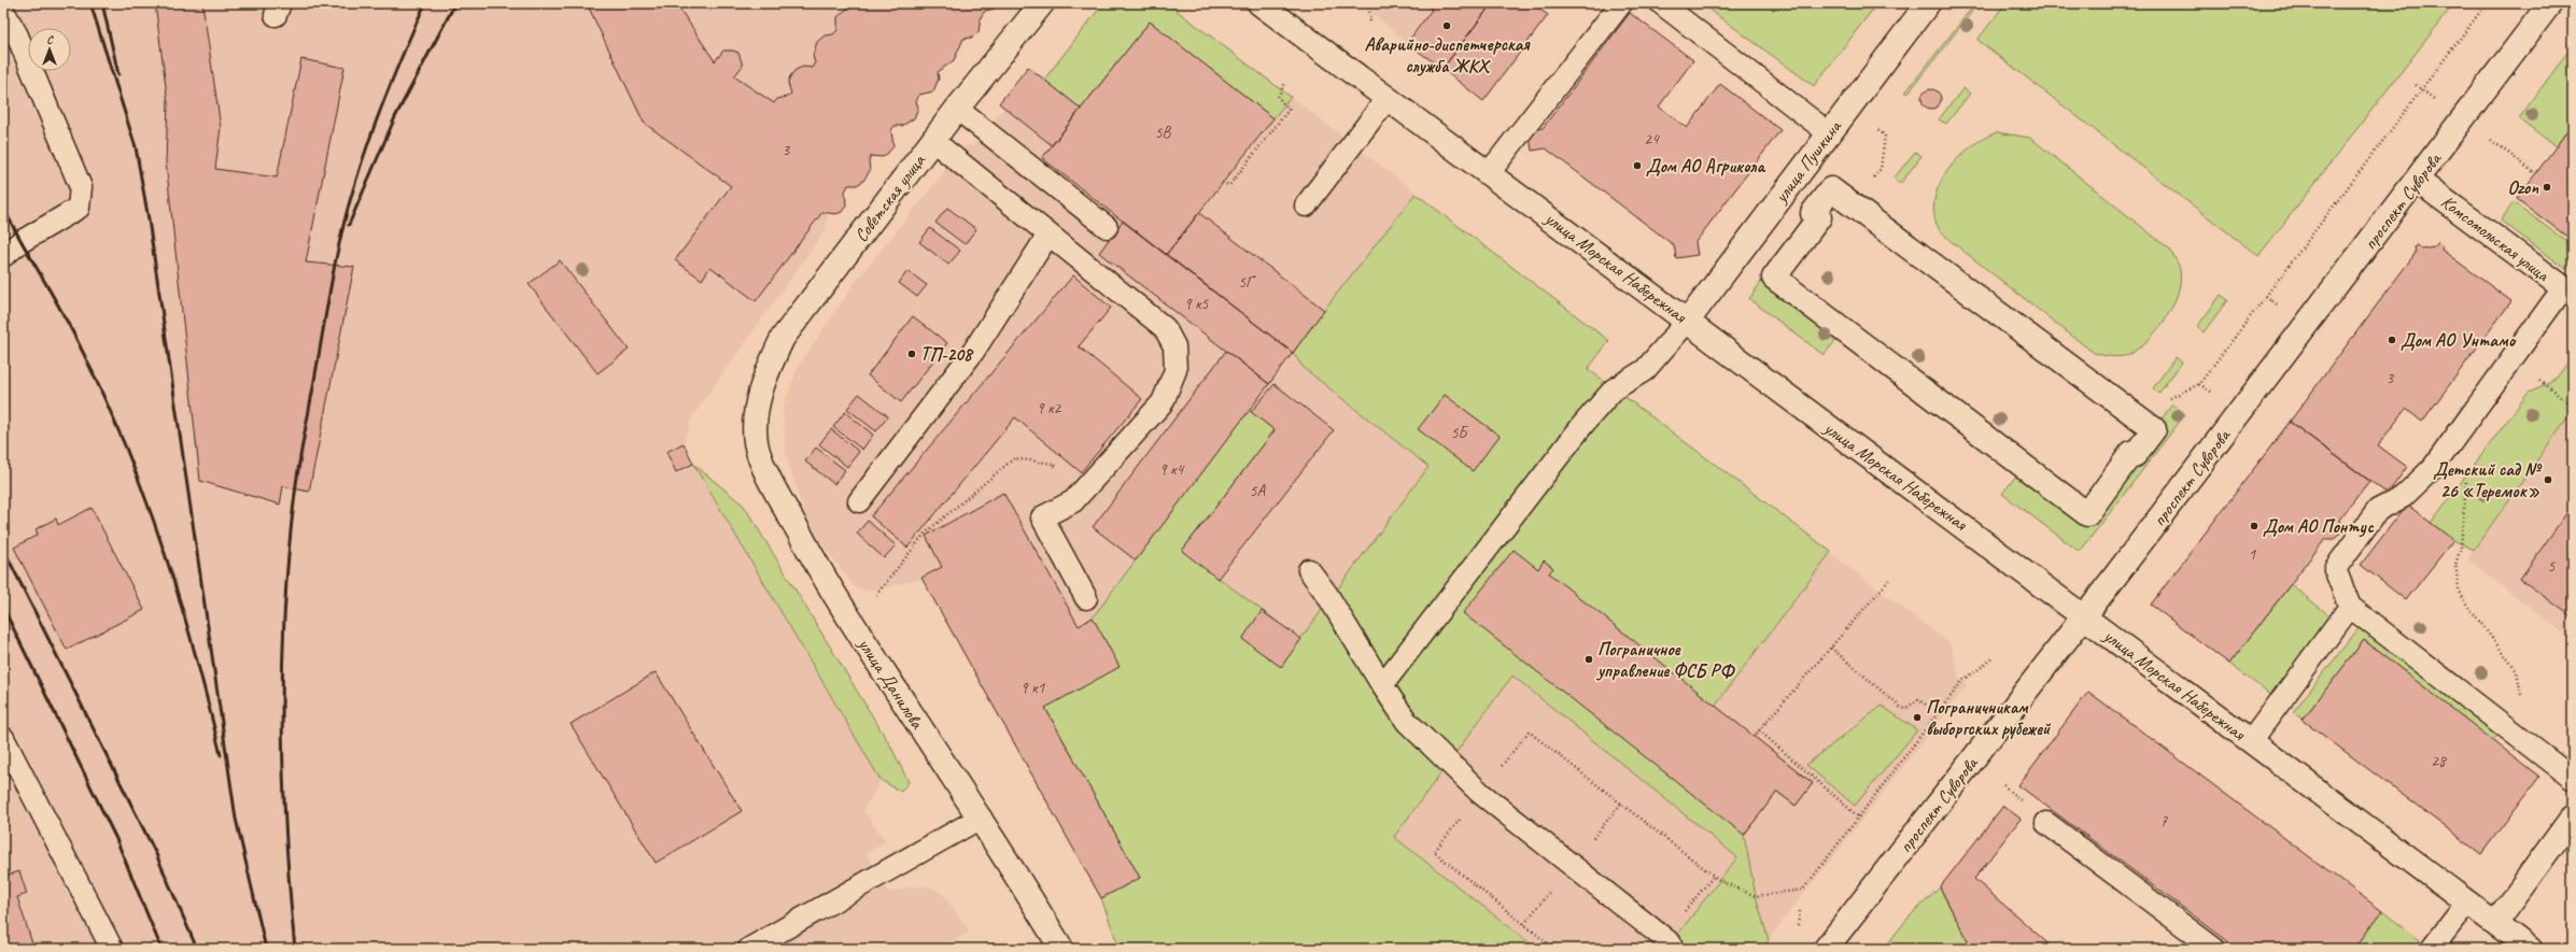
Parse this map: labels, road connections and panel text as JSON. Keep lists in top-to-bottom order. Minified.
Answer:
{"streets":{"street":["улица Пушкина","Советская улица","проспект Суворова","Комсомольская улица","улица Морская Набережная","улица Данилова"]},"crossings":[["улица Пушкина","улица Морская Набережная"],["Советская улица","улица Данилова"],["проспект Суворова","Комсомольская улица"],["проспект Суворова","улица Морская Набережная"]],"places":["Аварийно-диспетчерская служба ЖКХ","Дом АО Агрикола","Ozon","Дом АО Унтамо","ТП-208","Детский сад № 26 «Теремок»","Дом АО Понтус","Пограничное управление ФСБ РФ","Пограничникам выборгских рубежей"],"house_numbers":["5В","24","3","5Г","9 к5","3","9 к2","5Б","9 к4","5А","1","5","9 к1","28","7"],"north":"top"}
